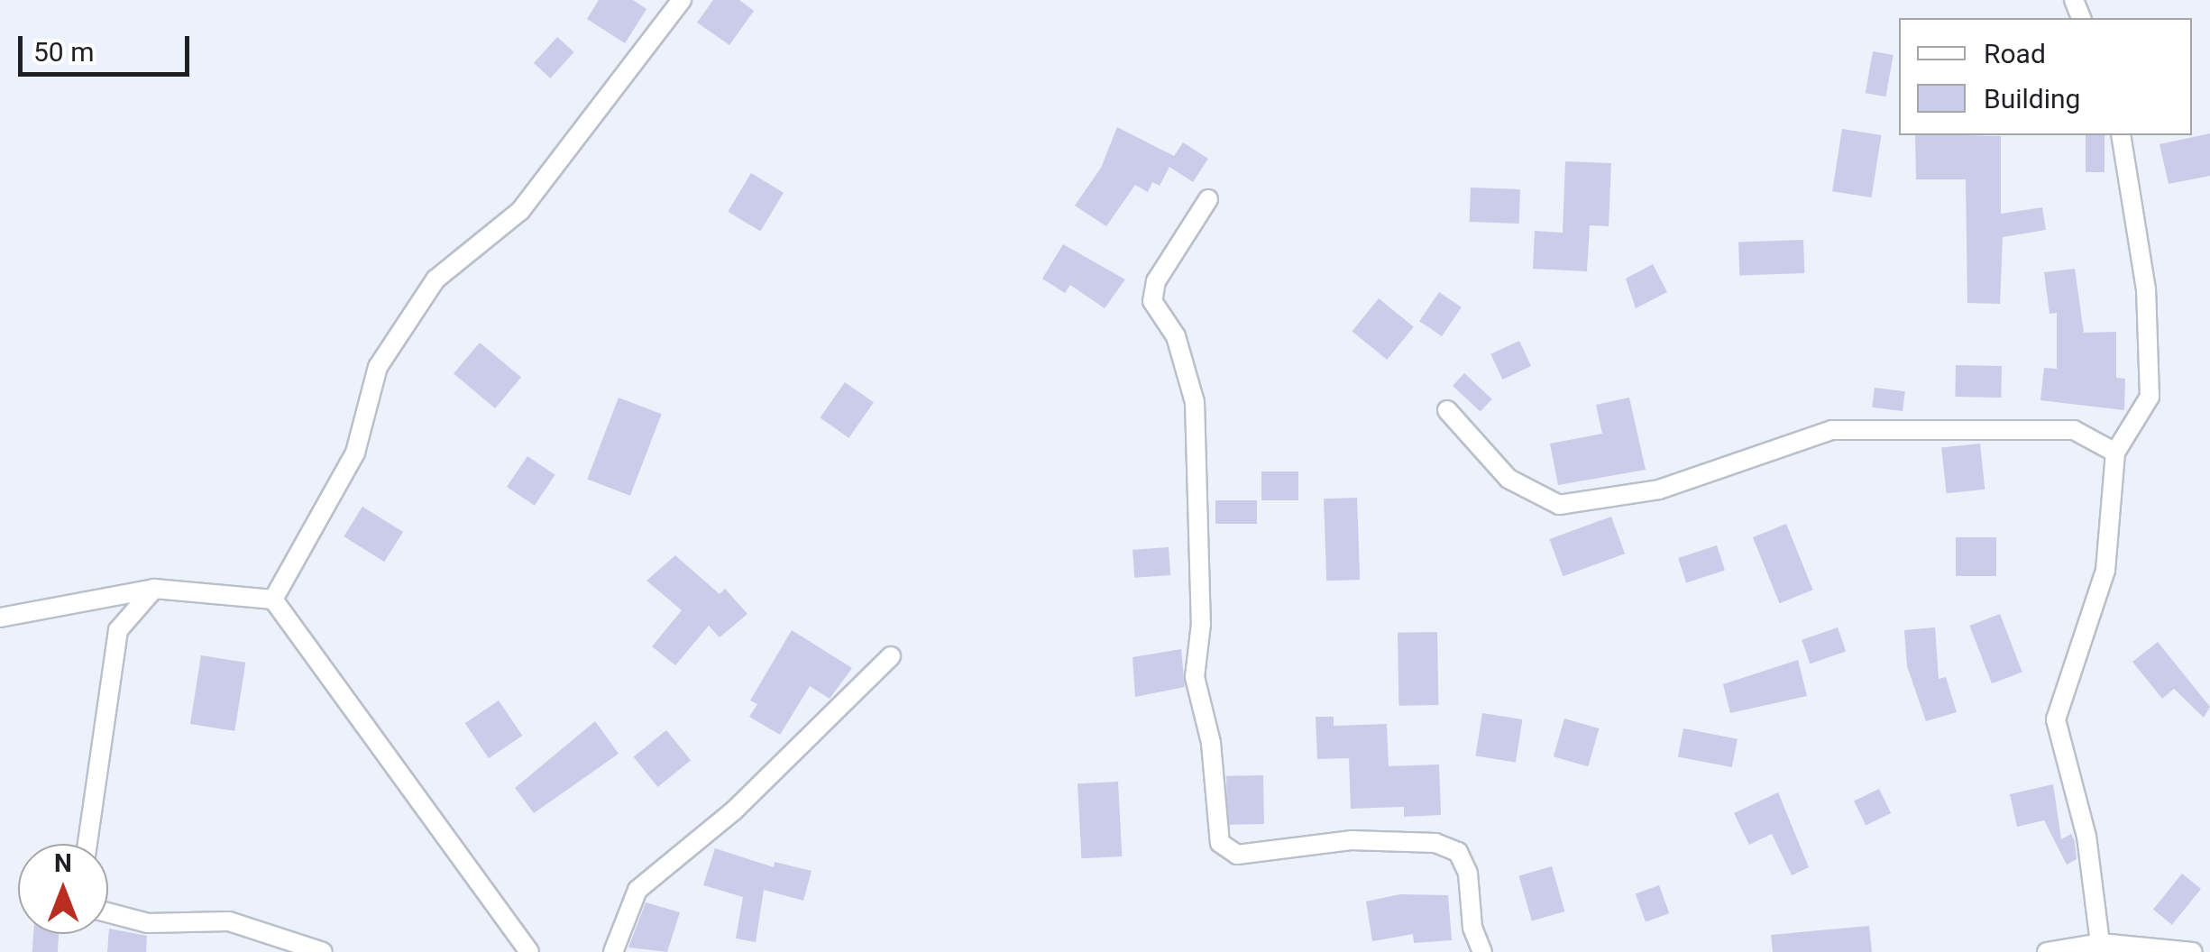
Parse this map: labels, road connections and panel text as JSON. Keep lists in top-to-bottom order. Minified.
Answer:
{"legend":["Road","Building"],"scale_bar":"50 m","north":"top"}
